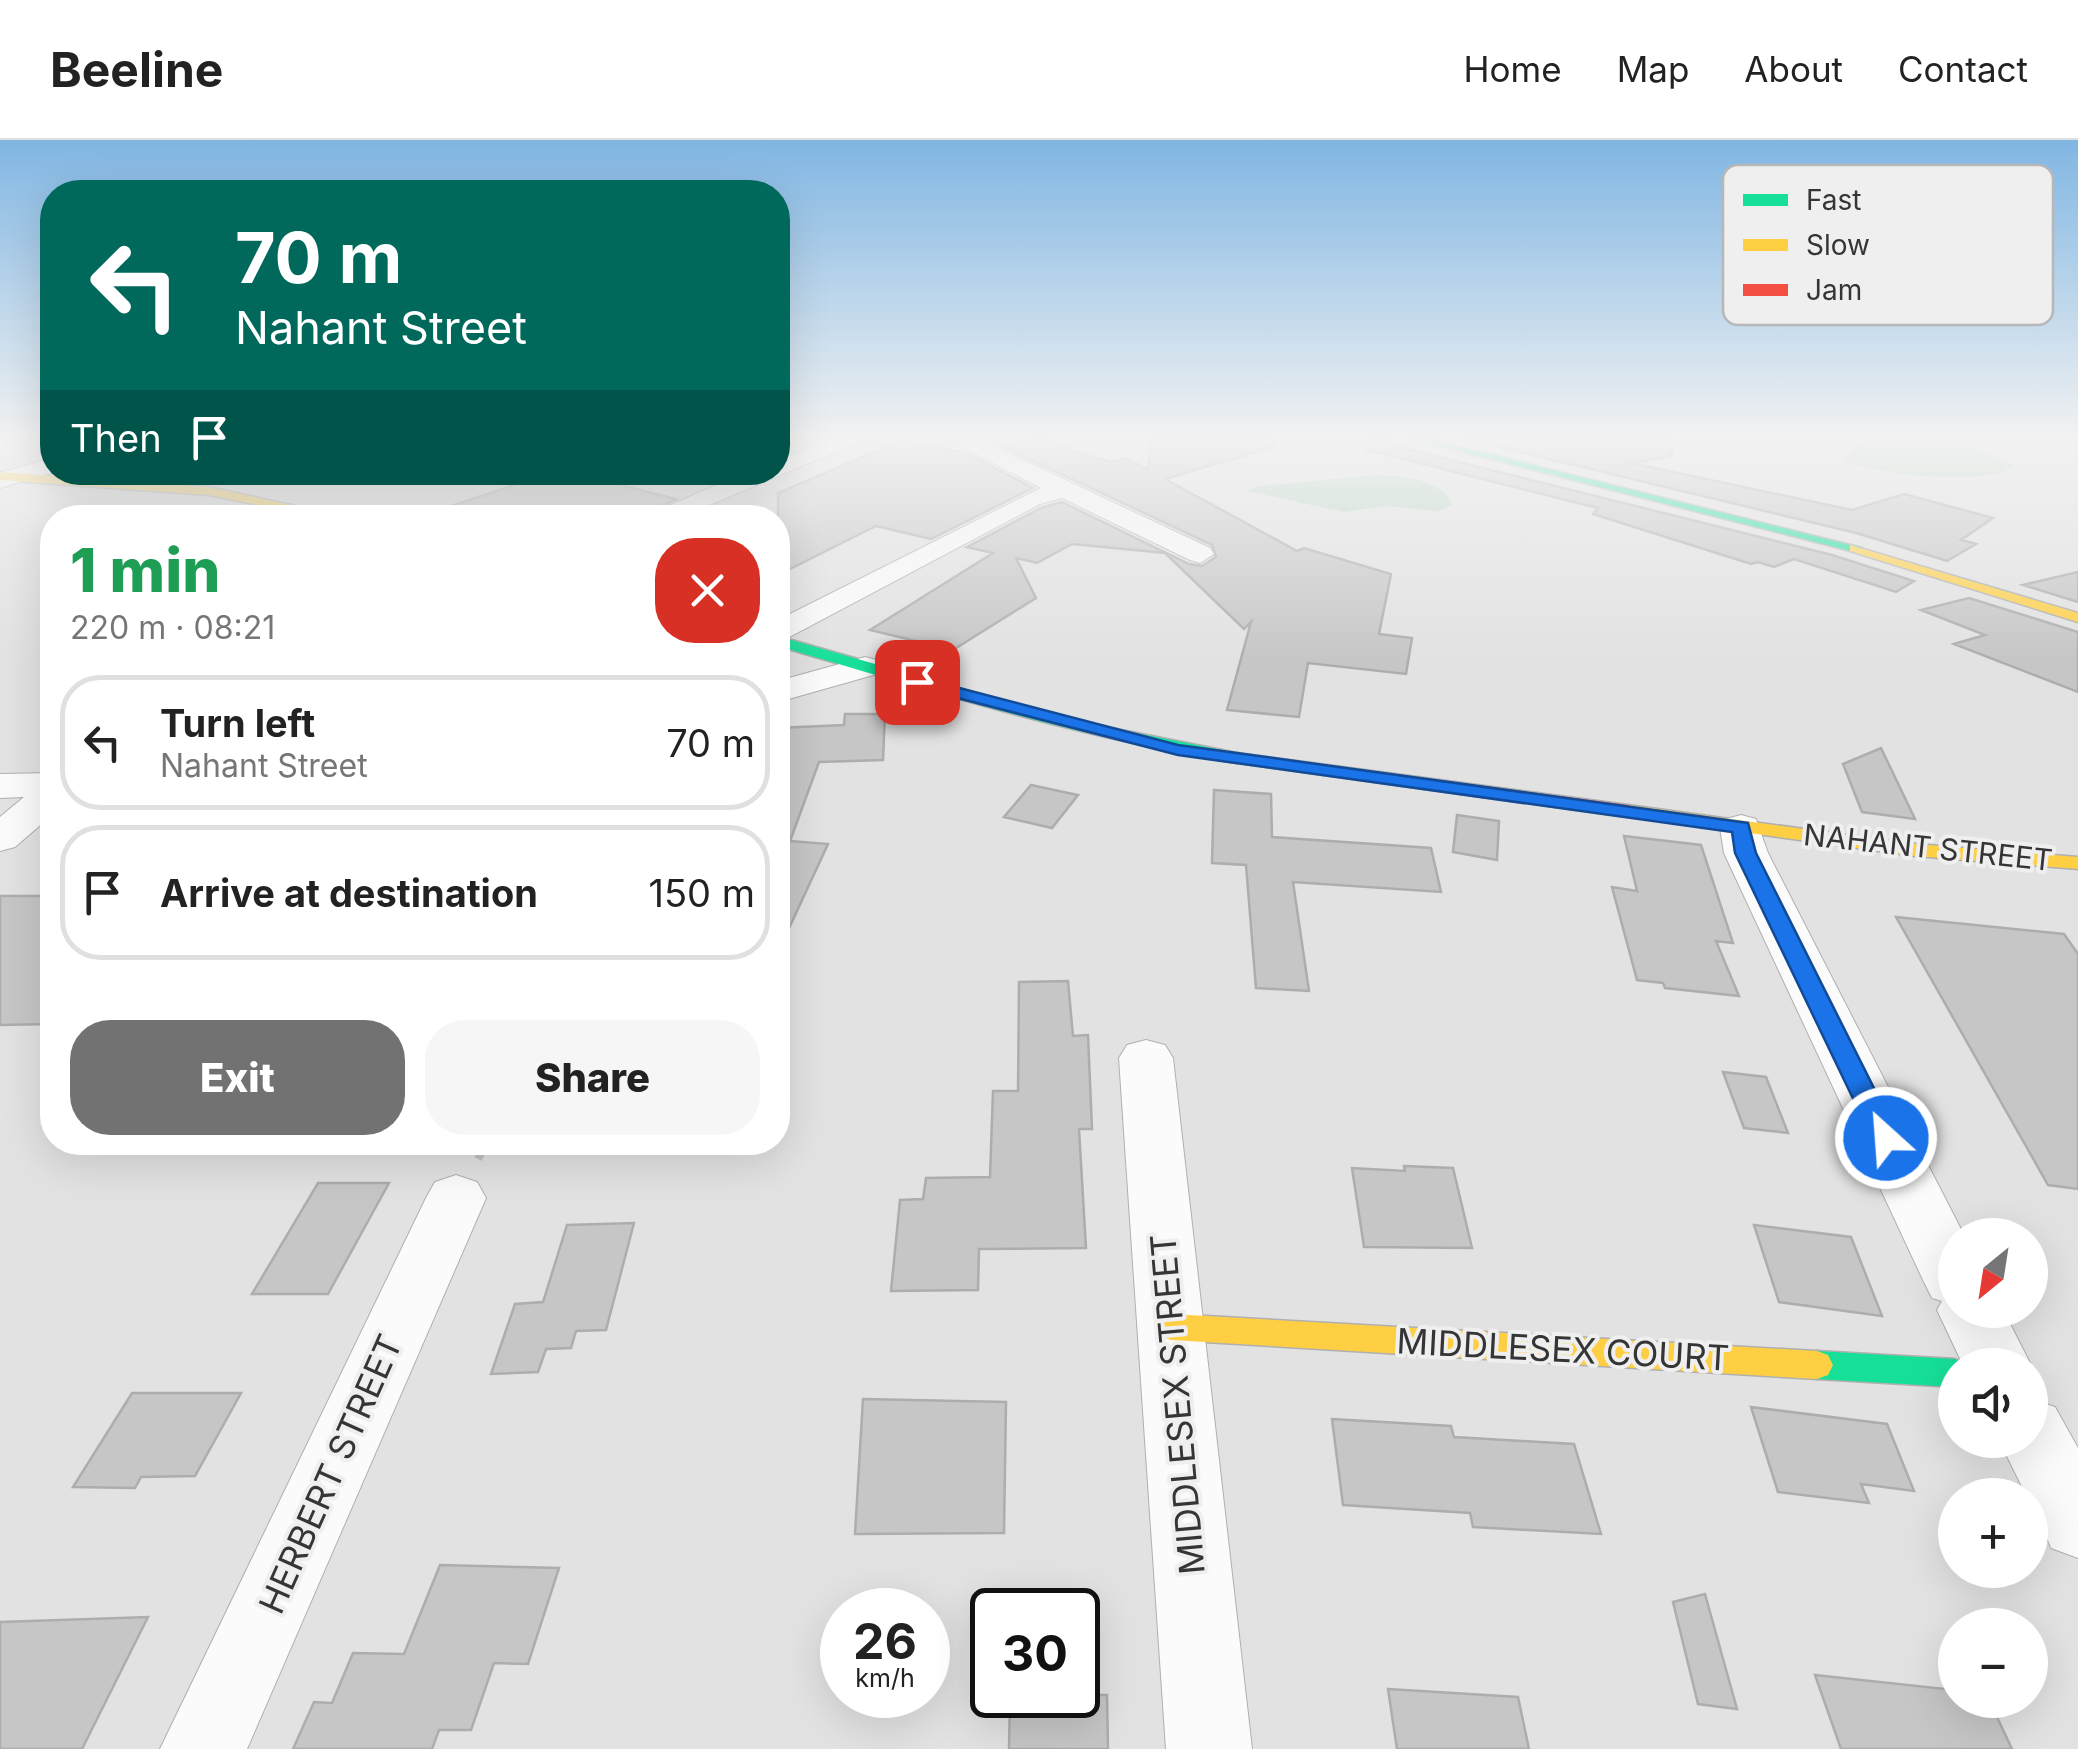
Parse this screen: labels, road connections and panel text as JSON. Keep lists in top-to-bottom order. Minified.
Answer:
{"streets":{"main road":["NAHANT STREET","MIDDLESEX COURT"],"street":["MIDDLESEX STREET","HERBERT STREET"]},"crossings":[["MIDDLESEX COURT","MIDDLESEX STREET"]],"legend":["Fast","Slow","Jam"],"north":"bottom left","page":{"header":"Beeline","nav":["Home","Map","About","Contact"],"turn":["70 m","Nahant Street"],"then":"Then","heading":["1 min","220 m · 08:21"],"list":[{"name":"Turn left","note":"Nahant Street","value":"70 m"},{"name":"Arrive at destination","value":"150 m"}],"buttons":["Exit","Share"],"map_buttons":["+","−"],"speed":"26 km/h","limit":"30"}}
